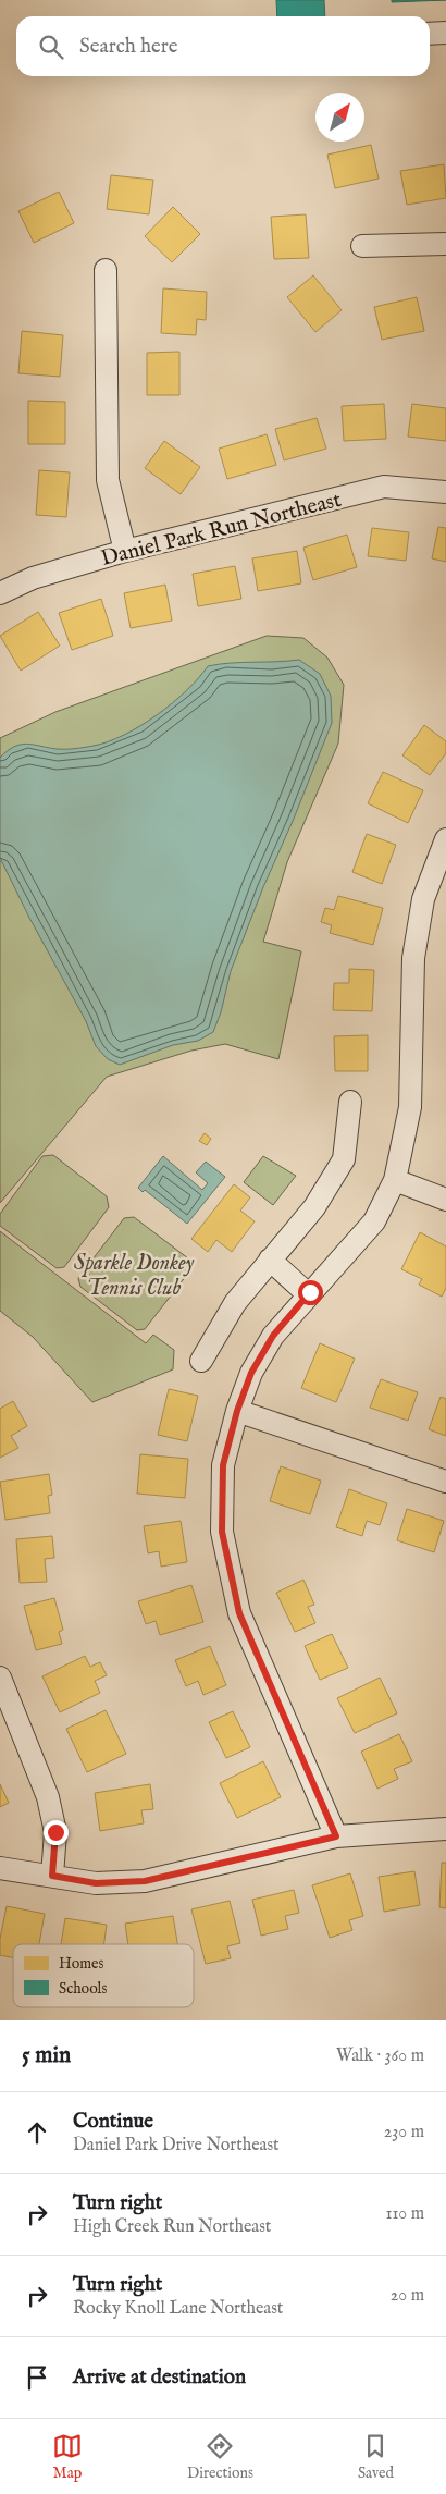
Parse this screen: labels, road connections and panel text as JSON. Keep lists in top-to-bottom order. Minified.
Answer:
{"streets":{"street":["Daniel Park Run Northeast"]},"parks":["Sparkle Donkey Tennis Club"],"legend":["Homes","Schools"],"north":"top right","page":{"search":"Search here","heading":["5 min","Walk · 360 m"],"list":[["Continue","Daniel Park Drive Northeast","230 m"],["Turn right","High Creek Run Northeast","110 m"],["Turn right","Rocky Knoll Lane Northeast","20 m"],"Arrive at destination"],"nav":["Map","Directions","Saved"]}}
